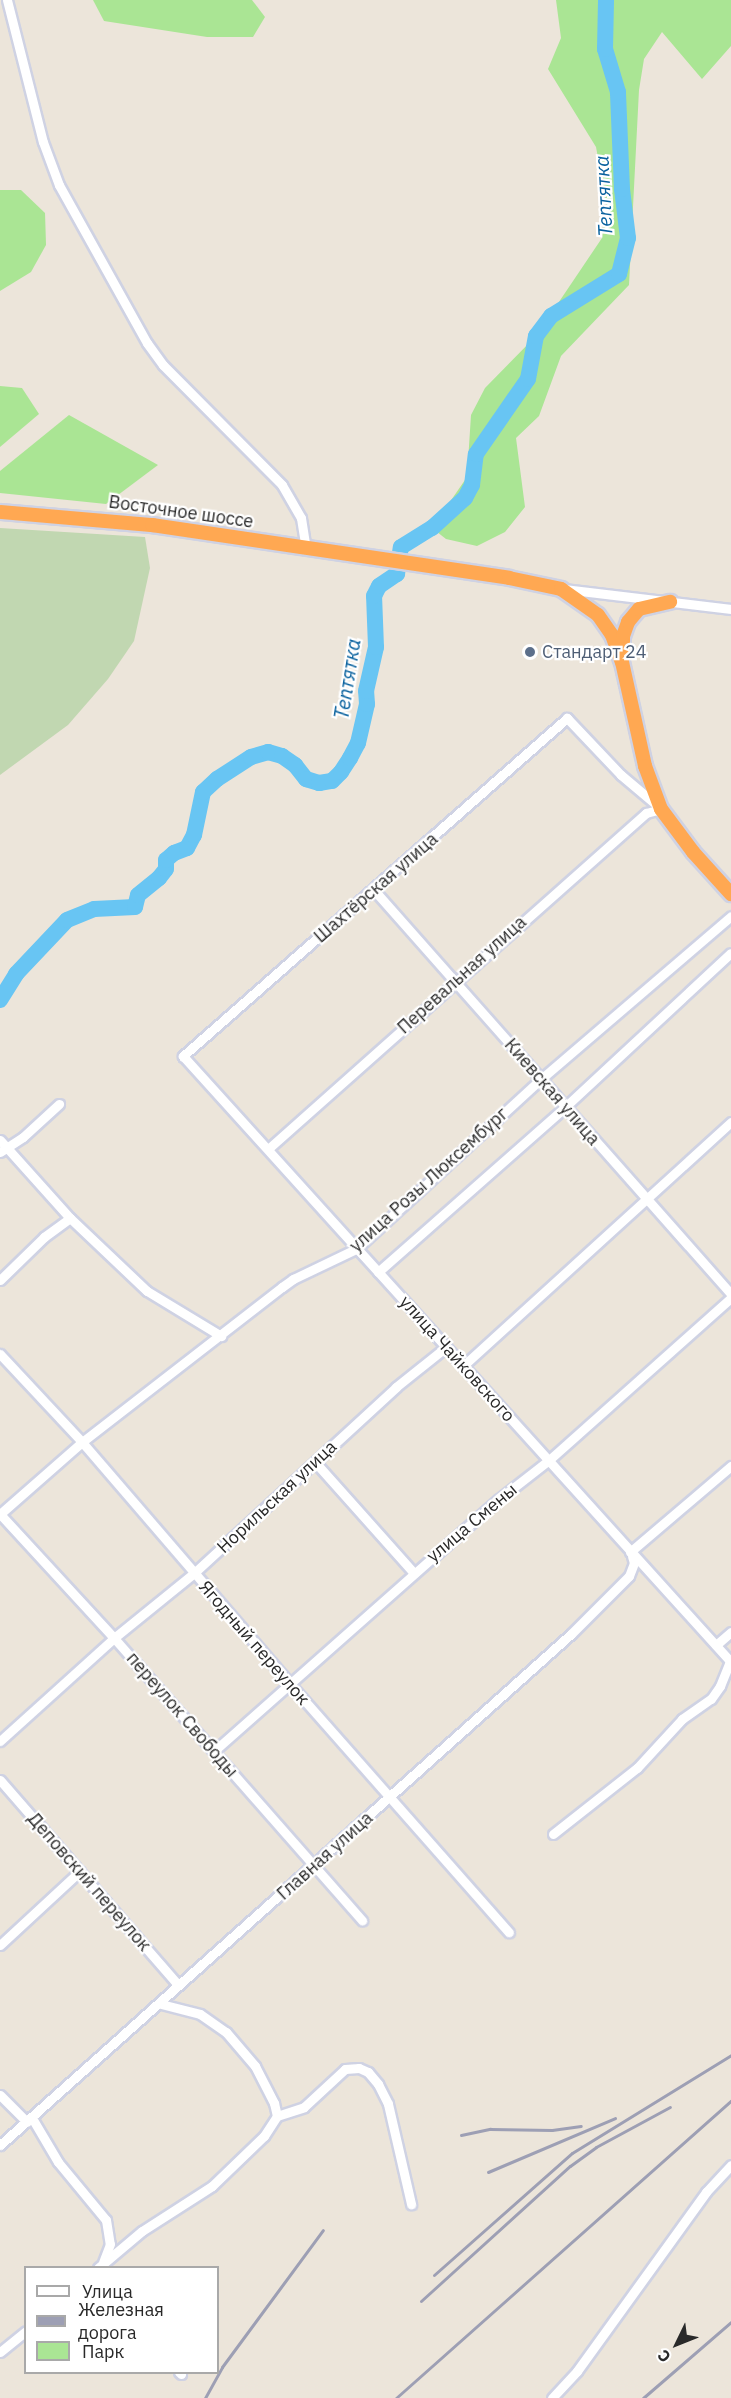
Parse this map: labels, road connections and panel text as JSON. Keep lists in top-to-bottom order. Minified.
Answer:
{"streets":{"highway":["Восточное шоссе"],"street":["Шахтёрская улица","Перевальная улица","Киевская улица","улица Розы Люксембург","улица Чайковского","Норильская улица","улица Смены","Ягодный переулок","переулок Свободы","Главная улица","Деповский переулок"]},"crossings":[["Шахтёрская улица","Перевальная улица"],["Шахтёрская улица","Киевская улица"],["Шахтёрская улица","улица Чайковского"],["Перевальная улица","Киевская улица"],["Перевальная улица","улица Чайковского"],["Киевская улица","улица Розы Люксембург"],["Киевская улица","улица Смены"],["улица Розы Люксембург","улица Чайковского"],["улица Розы Люксембург","Ягодный переулок"],["улица Розы Люксембург","переулок Свободы"],["улица Чайковского","Норильская улица"],["улица Чайковского","улица Смены"],["улица Чайковского","Главная улица"],["Норильская улица","Ягодный переулок"],["Норильская улица","переулок Свободы"],["улица Смены","Ягодный переулок"],["улица Смены","переулок Свободы"],["Ягодный переулок","Главная улица"],["переулок Свободы","Главная улица"],["Главная улица","Деповский переулок"]],"water":["Тептятка"],"places":["Стандарт 24"],"legend":["Улица","Железная дорога","Парк"],"north":"bottom left"}
